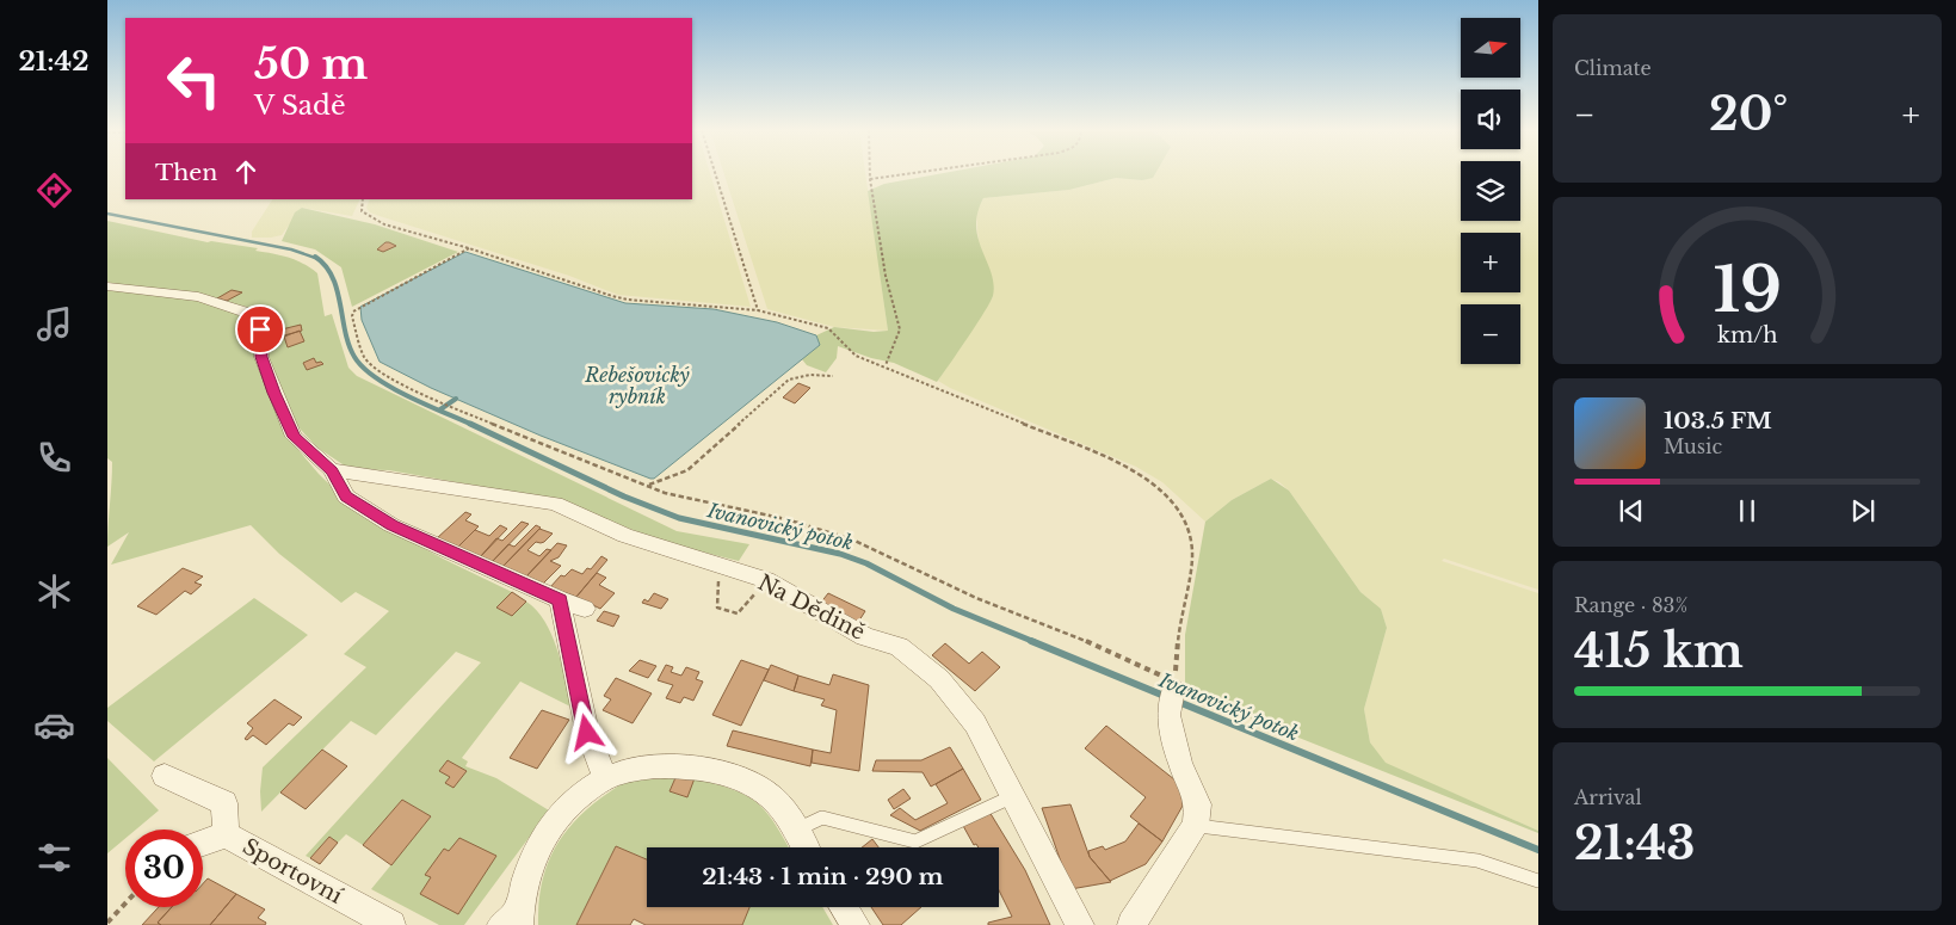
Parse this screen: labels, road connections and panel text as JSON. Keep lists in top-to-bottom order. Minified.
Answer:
{"streets":{"street":["Na Dědině","Sportovní"]},"water":["Rebešovický rybník","Ivanovický potok"],"north":"right","page":{"tabs":"21:42","tile":["Climate",["Range · 83%","415 km"],["Arrival","21:43"]],"map_buttons":["+","−"],"turn":["50 m","V Sadě"],"heat":["−","20°","+"],"then":"Then","song":["103.5 FM","Music"],"limit":"30","trip":"21:43 · 1 min · 290 m","gauge":["19","km/h"]}}
